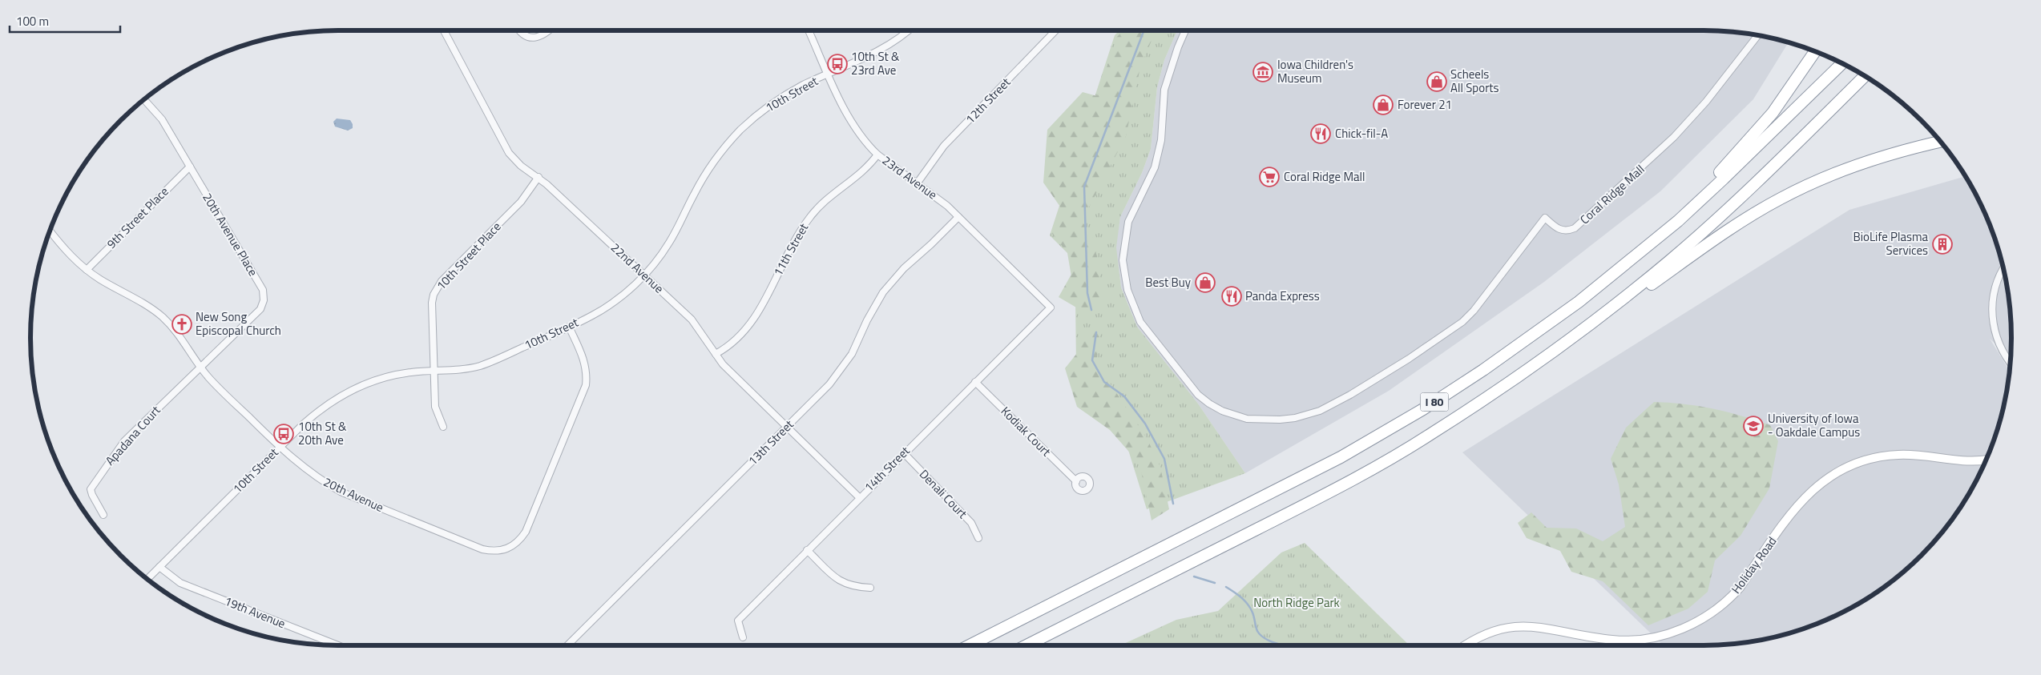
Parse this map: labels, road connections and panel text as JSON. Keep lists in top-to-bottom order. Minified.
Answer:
{"streets":{"highway":["I 80"],"street":["10th Street","12th Street","23rd Avenue","Coral Ridge Mall","9th Street Place","20th Avenue Place","11th Street","10th Street Place","22nd Avenue","Kodiak Court","Apadana Court","13th Street","14th Street","Denali Court","20th Avenue","Holiday Road","19th Avenue"]},"crossings":[["10th Street","23rd Avenue"],["10th Street","10th Street Place"],["10th Street","22nd Avenue"],["10th Street","20th Avenue"],["10th Street","19th Avenue"],["12th Street","23rd Avenue"],["23rd Avenue","11th Street"],["23rd Avenue","13th Street"],["23rd Avenue","14th Street"],["9th Street Place","20th Avenue Place"],["9th Street Place","20th Avenue"],["20th Avenue Place","Apadana Court"],["20th Avenue Place","20th Avenue"],["11th Street","22nd Avenue"],["10th Street Place","22nd Avenue"],["22nd Avenue","13th Street"],["22nd Avenue","14th Street"],["Kodiak Court","14th Street"],["Apadana Court","20th Avenue"],["14th Street","Denali Court"]],"parks":["North Ridge Park"],"places":{"bus stop":["10th St & 23rd Ave","10th St & 20th Ave"],"museum":["Iowa Children's Museum"],"shop":["Scheels All Sports","Forever 21","Best Buy"],"restaurant":["Chick-fil-A","Panda Express"],"supermarket":["Coral Ridge Mall"],"building":["BioLife Plasma Services"],"church":["New Song Episcopal Church"],"school or university":["University of Iowa - Oakdale Campus"]},"scale_bar":"100 m"}
